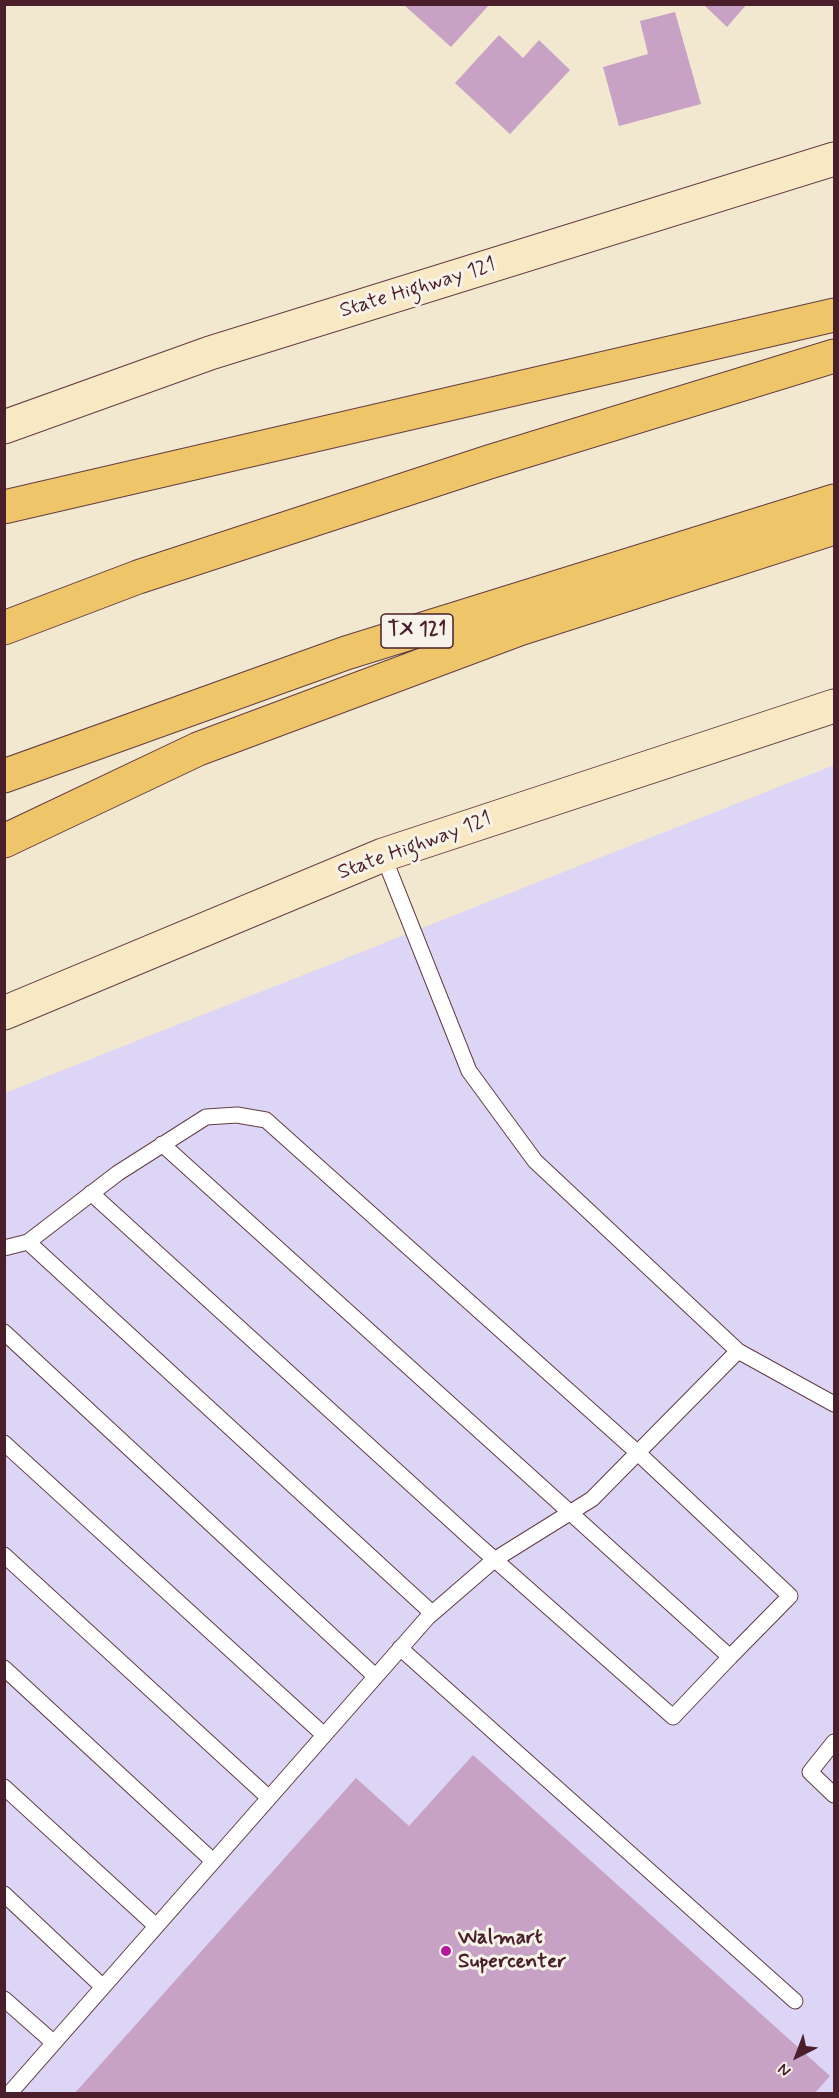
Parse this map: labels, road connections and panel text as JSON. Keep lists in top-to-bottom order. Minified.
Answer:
{"streets":{"highway":["TX 121"],"main road":["State Highway 121"]},"places":["Walmart Supercenter"],"north":"bottom left"}
